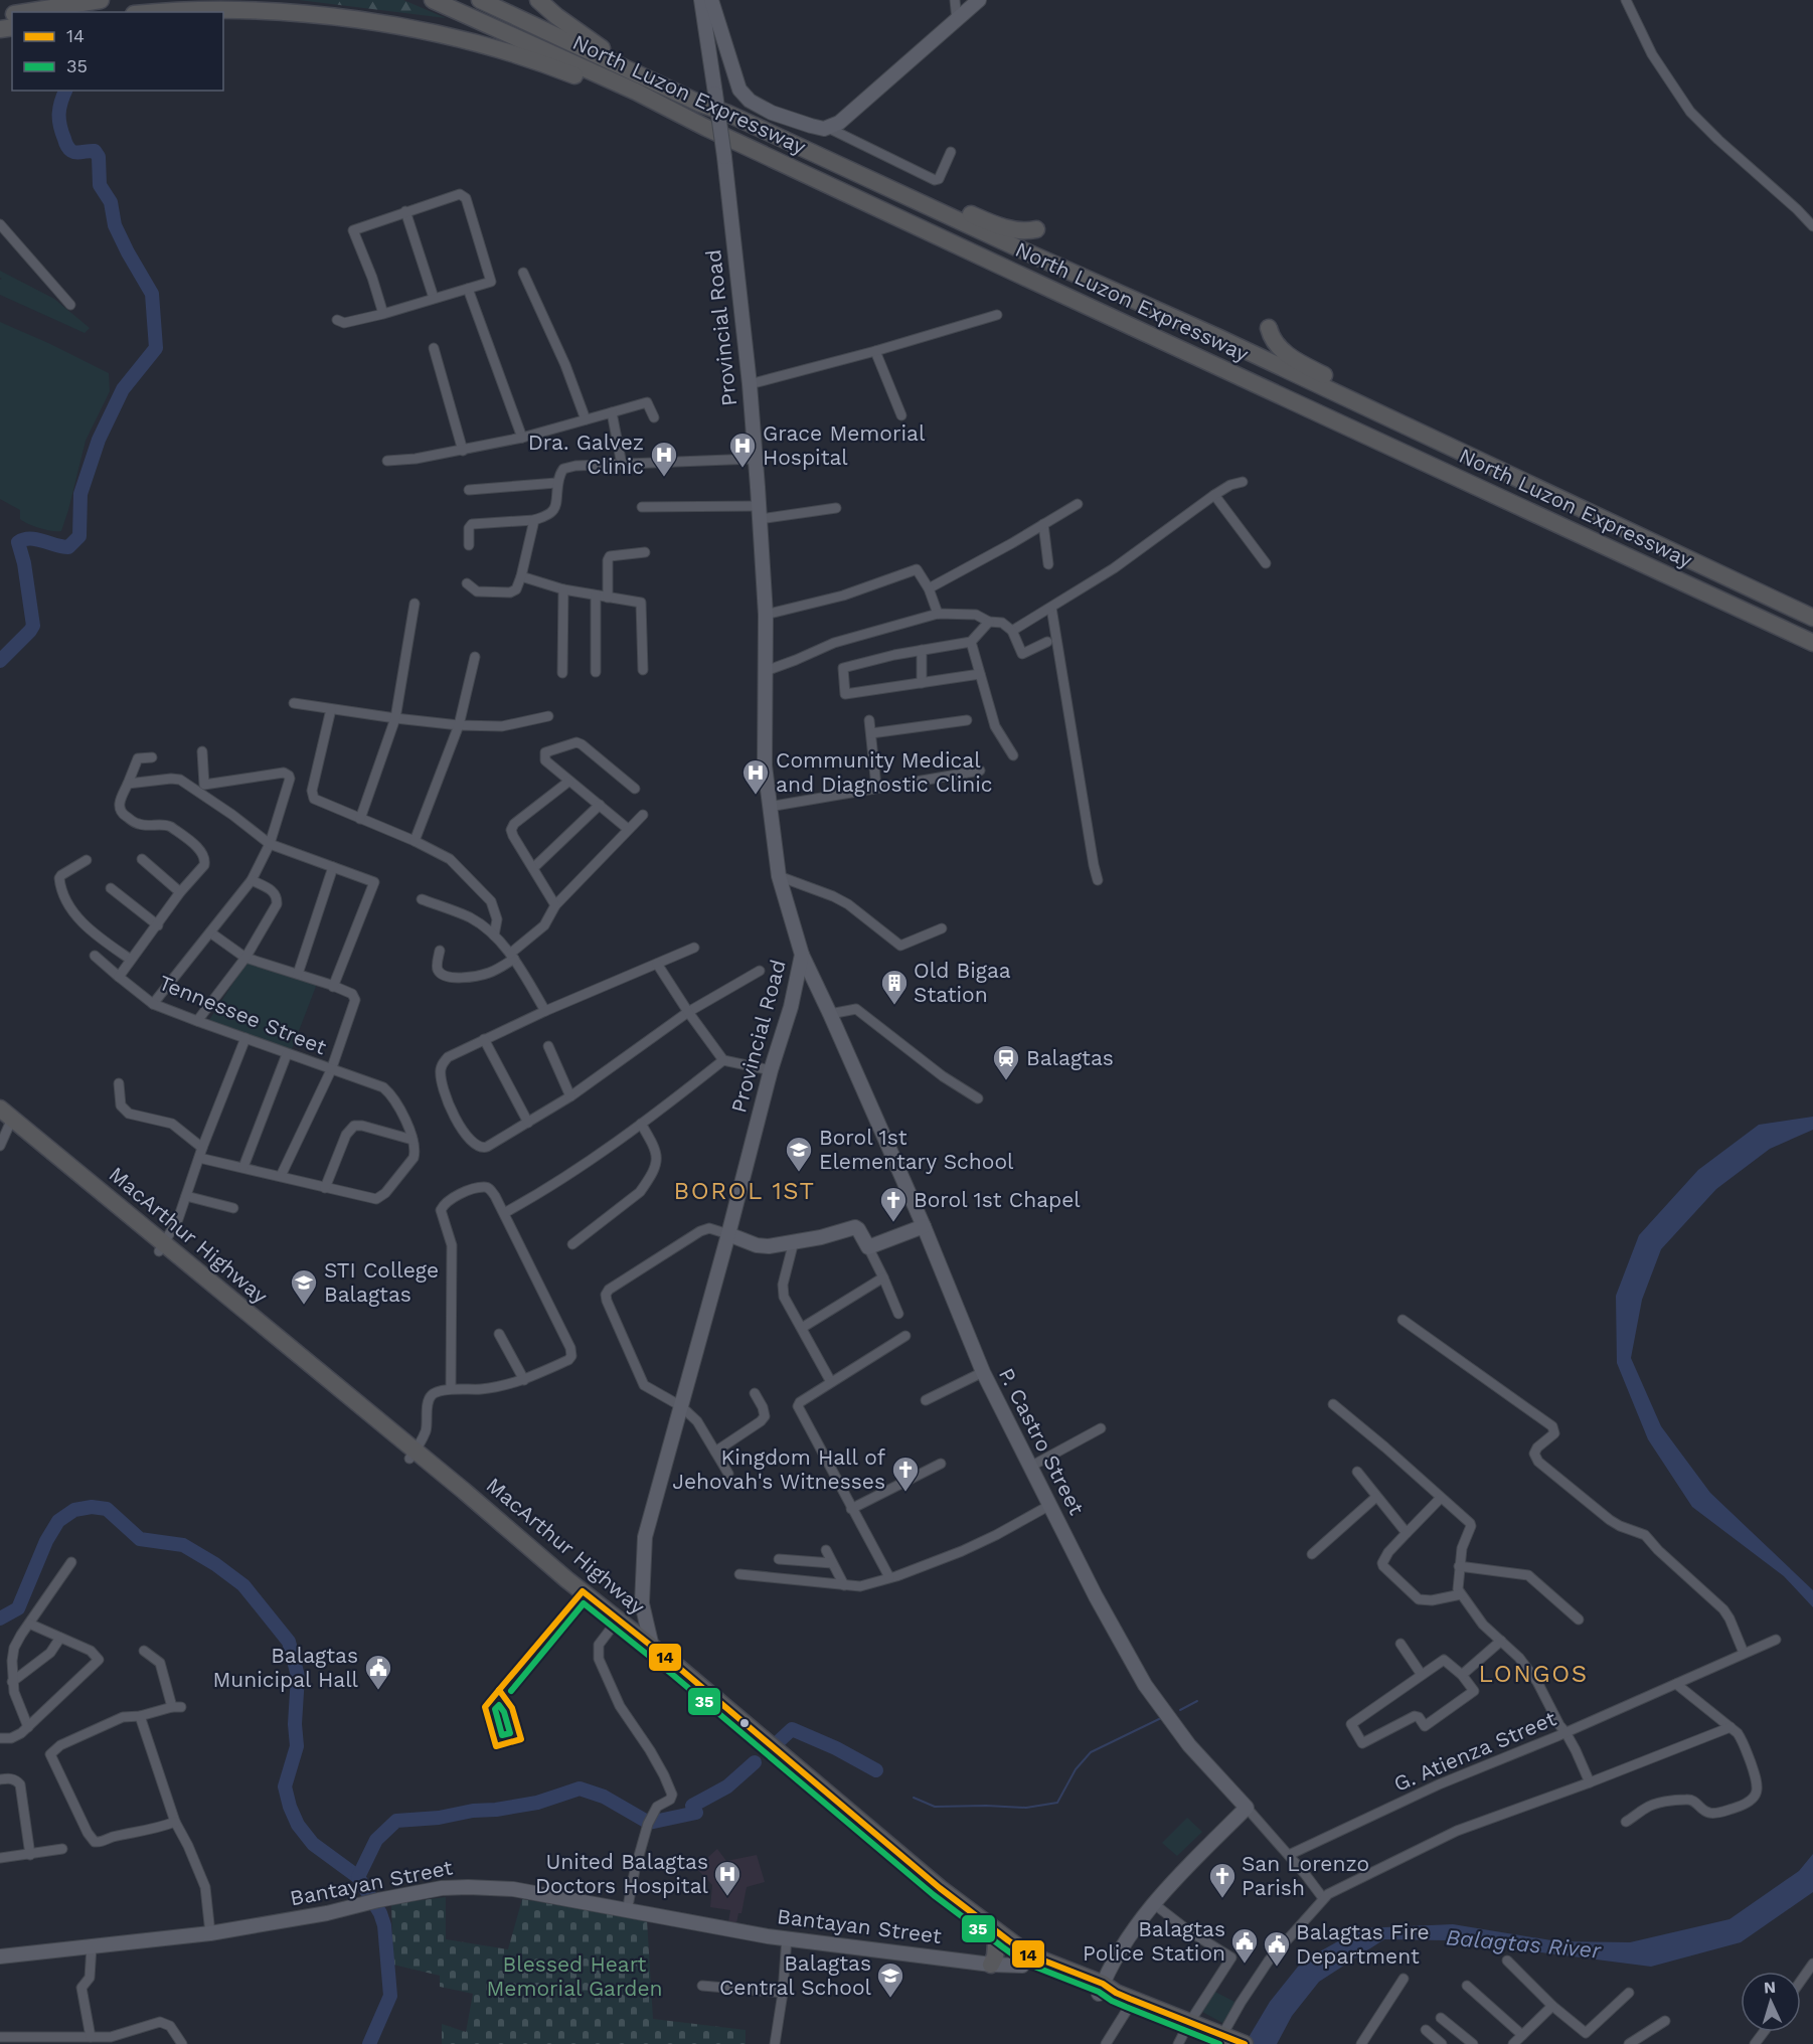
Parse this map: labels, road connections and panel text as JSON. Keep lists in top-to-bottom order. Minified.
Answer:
{"streets":{"highway":["North Luzon Expressway","MacArthur Highway"],"main road":["Provincial Road","P. Castro Street","Bantayan Street"],"street":["Tennessee Street","G. Atienza Street"]},"crossings":[["Provincial Road","MacArthur Highway"],["Provincial Road","P. Castro Street"],["MacArthur Highway","Bantayan Street"],["P. Castro Street","G. Atienza Street"]],"districts":["BOROL 1ST","LONGOS"],"water":["Balagtas River"],"parks":["Blessed Heart Memorial Garden"],"places":{"hospital":["Grace Memorial Hospital","Dra. Galvez Clinic","Community Medical and Diagnostic Clinic","United Balagtas Doctors Hospital"],"building":["Old Bigaa Station"],"station":["Balagtas"],"school or university":["Borol 1st Elementary School","STI College Balagtas","Balagtas Central School"],"church":["Borol 1st Chapel","Kingdom Hall of Jehovah's Witnesses","San Lorenzo Parish"],"public building":["Balagtas Municipal Hall","Balagtas Police Station","Balagtas Fire Department"]},"lines":["transit line 14","transit line 35"],"legend":["14","35"],"north":"top"}
